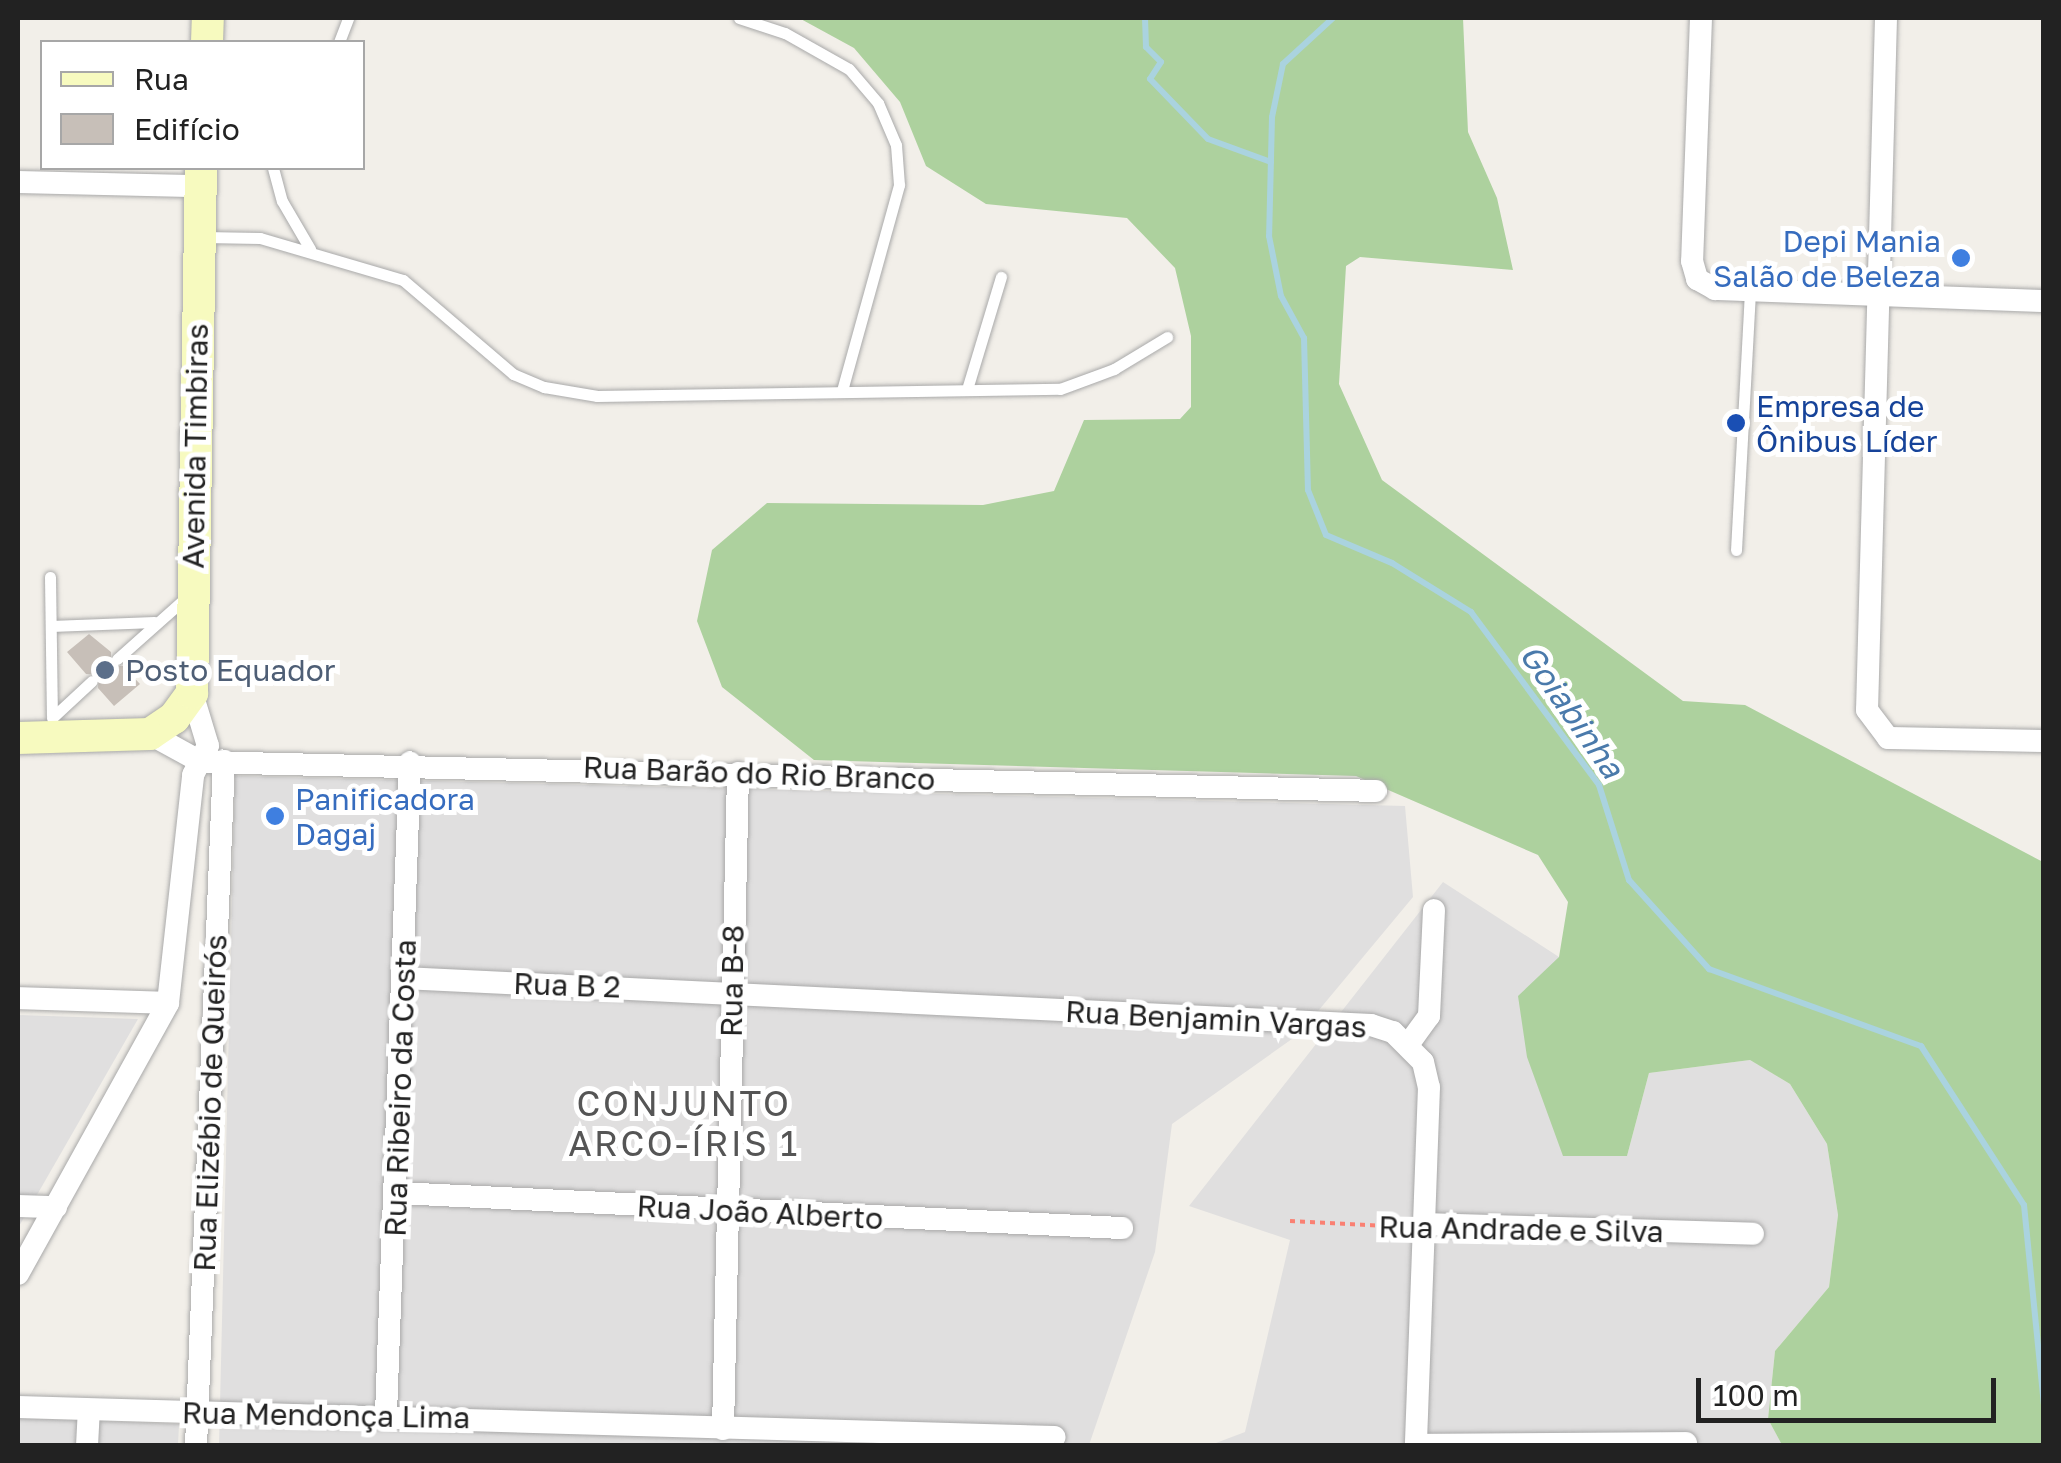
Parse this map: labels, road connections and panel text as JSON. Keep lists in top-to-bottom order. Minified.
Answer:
{"streets":{"street":["Avenida Timbiras","Rua Barão do Rio Branco","Rua B-8","Rua B 2","Rua Benjamin Vargas","Rua Ribeiro da Costa","Rua Elizébio de Queirós","Rua João Alberto","Rua Andrade e Silva","Rua Mendonça Lima"]},"crossings":[["Avenida Timbiras","Rua Barão do Rio Branco"],["Rua Barão do Rio Branco","Rua B-8"],["Rua Barão do Rio Branco","Rua Ribeiro da Costa"],["Rua Barão do Rio Branco","Rua Elizébio de Queirós"],["Rua B-8","Rua B 2"],["Rua B-8","Rua Benjamin Vargas"],["Rua B-8","Rua João Alberto"],["Rua B-8","Rua Mendonça Lima"],["Rua B 2","Rua Benjamin Vargas"],["Rua B 2","Rua Ribeiro da Costa"],["Rua Benjamin Vargas","Rua Andrade e Silva"],["Rua Ribeiro da Costa","Rua João Alberto"],["Rua Ribeiro da Costa","Rua Mendonça Lima"],["Rua Elizébio de Queirós","Rua Mendonça Lima"]],"districts":["CONJUNTO ARCO-ÍRIS 1"],"water":["Goiabinha"],"places":["Depi Mania Salão de Beleza","Empresa de Ônibus Líder","Posto Equador","Panificadora Dagaj"],"legend":["Rua","Edifício"],"scale_bar":"100 m"}
